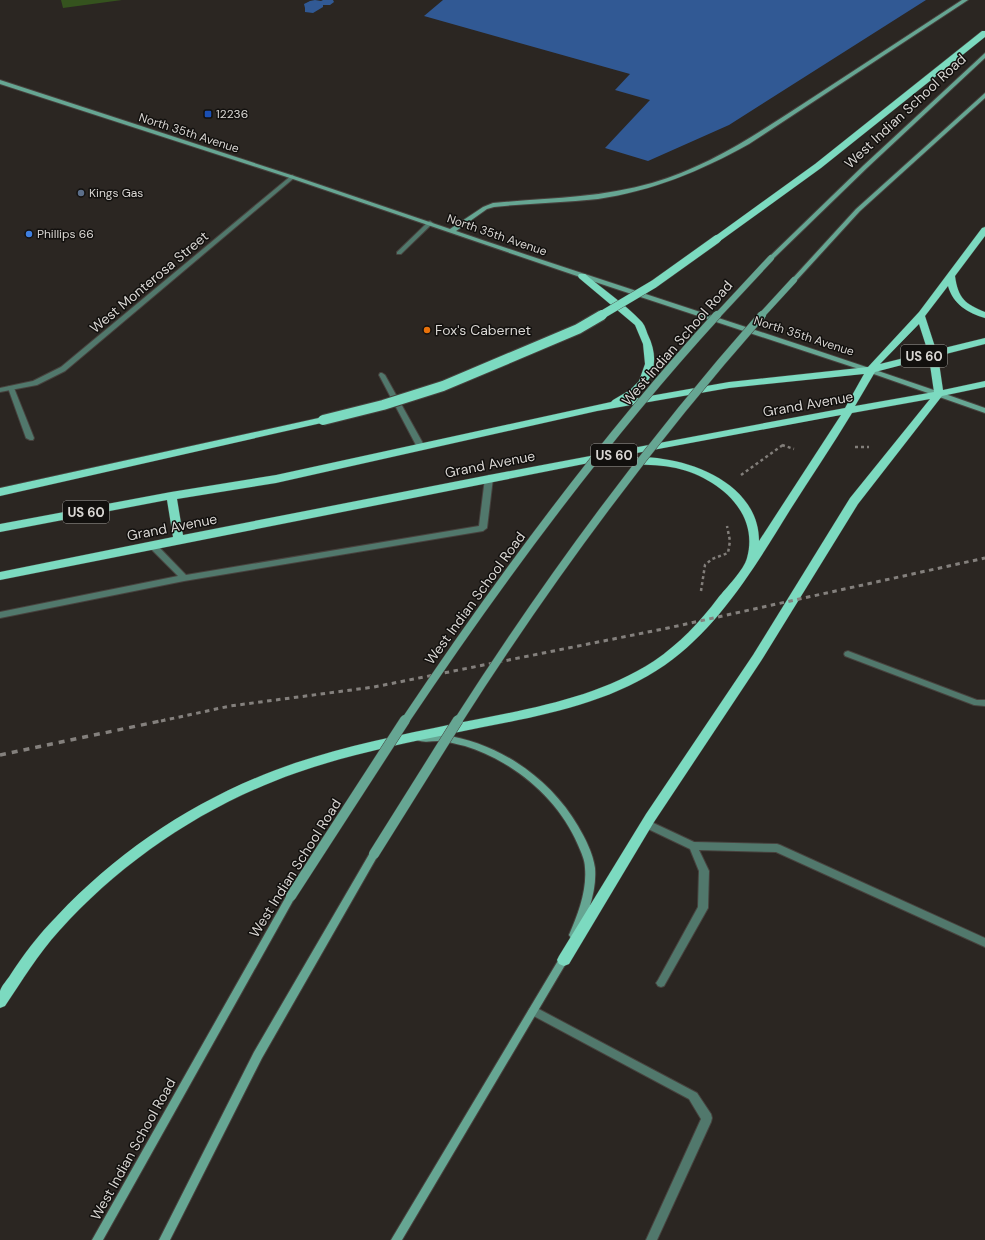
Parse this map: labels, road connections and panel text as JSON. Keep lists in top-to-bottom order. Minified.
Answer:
{"streets":{"highway":["US 60","Grand Avenue"],"main road":["West Indian School Road","North 35th Avenue"],"street":["West Monterosa Street"]},"crossings":[["North 35th Avenue","West Monterosa Street"],["North 35th Avenue","Grand Avenue"]],"places":{"transit":["12236"],"other":["Kings Gas","Phillips 66","Fox's Cabernet"]}}
